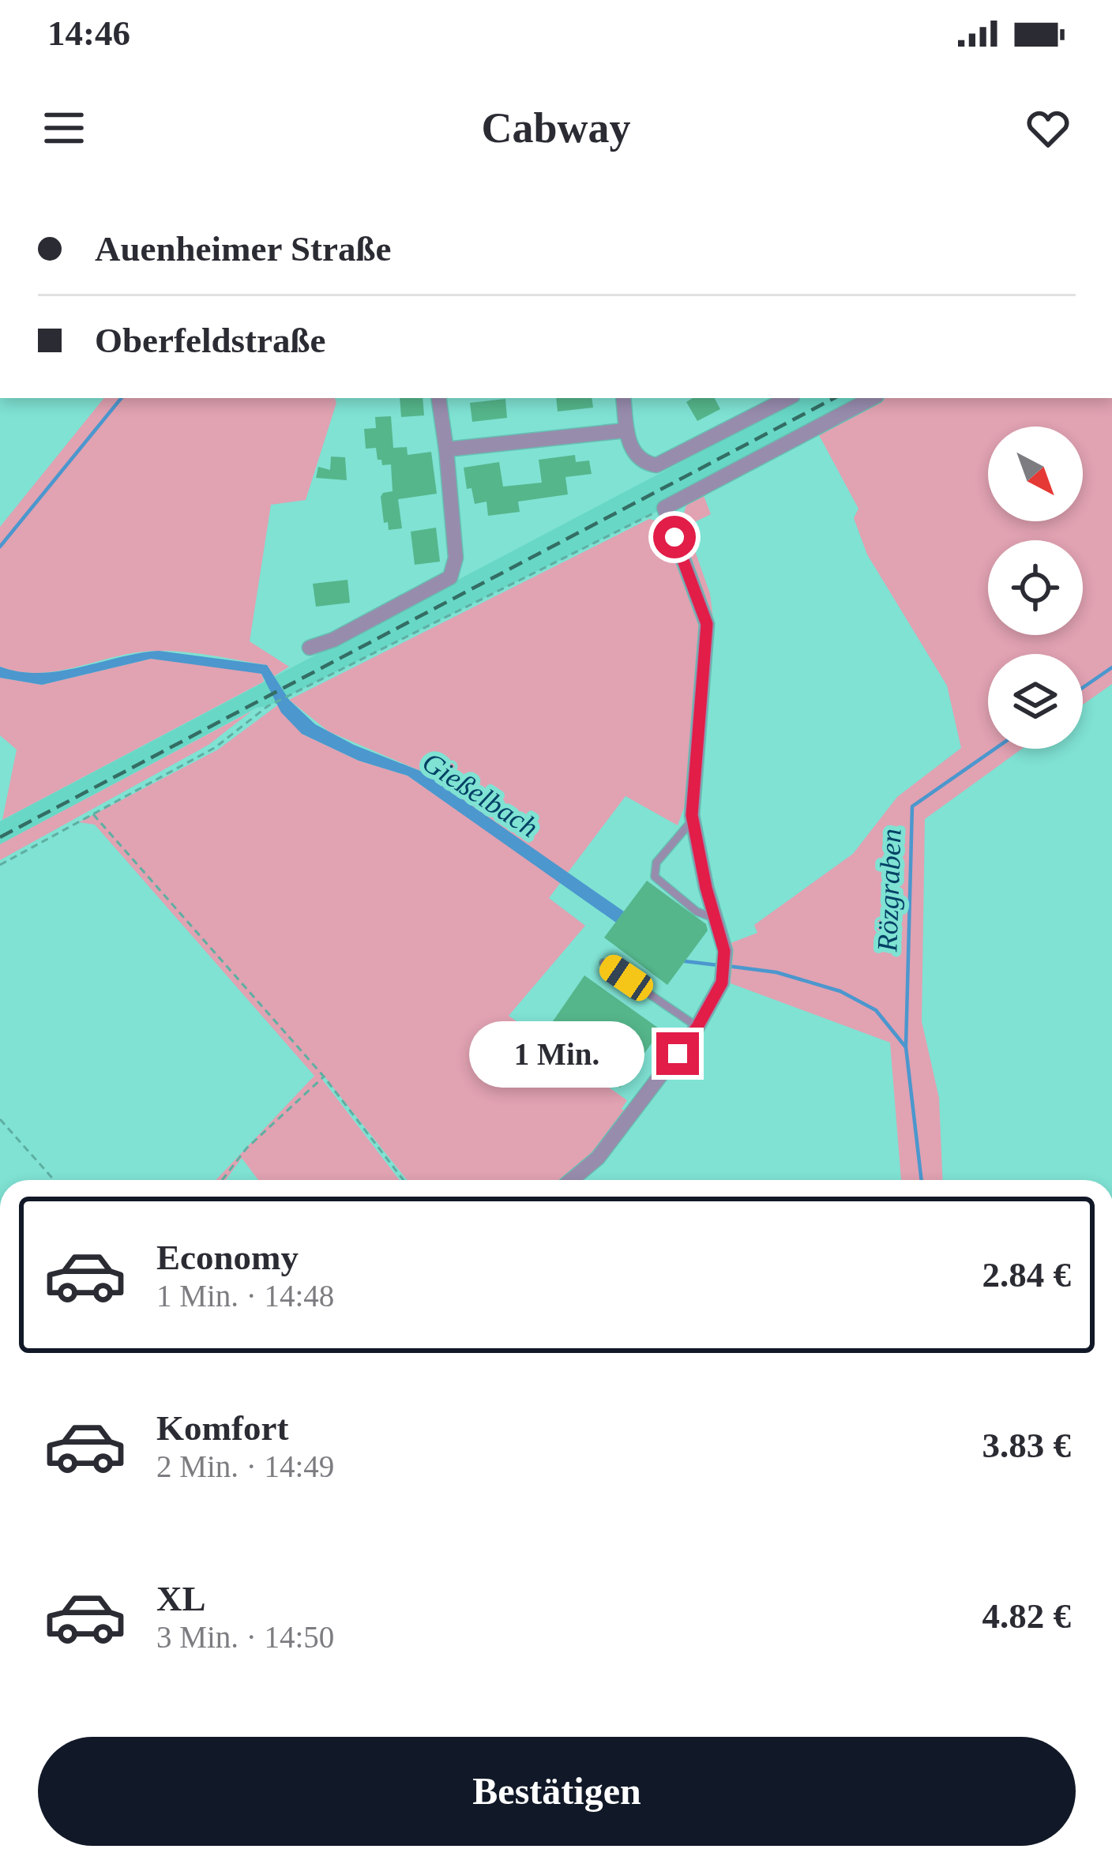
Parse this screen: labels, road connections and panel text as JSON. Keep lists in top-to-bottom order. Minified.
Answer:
{"water":["Gießelbach","Rözgraben"],"north":"bottom right","page":{"status":"14:46","header":"Cabway","banner":["Auenheimer Straße","Oberfeldstraße"],"bubble":"1 Min.","list":[{"name":"Economy","note":"1 Min. · 14:48","value":"2.84 €"},{"name":"Komfort","note":"2 Min. · 14:49","value":"3.83 €"},{"name":"XL","note":"3 Min. · 14:50","value":"4.82 €"}],"buttons":"Bestätigen"}}
